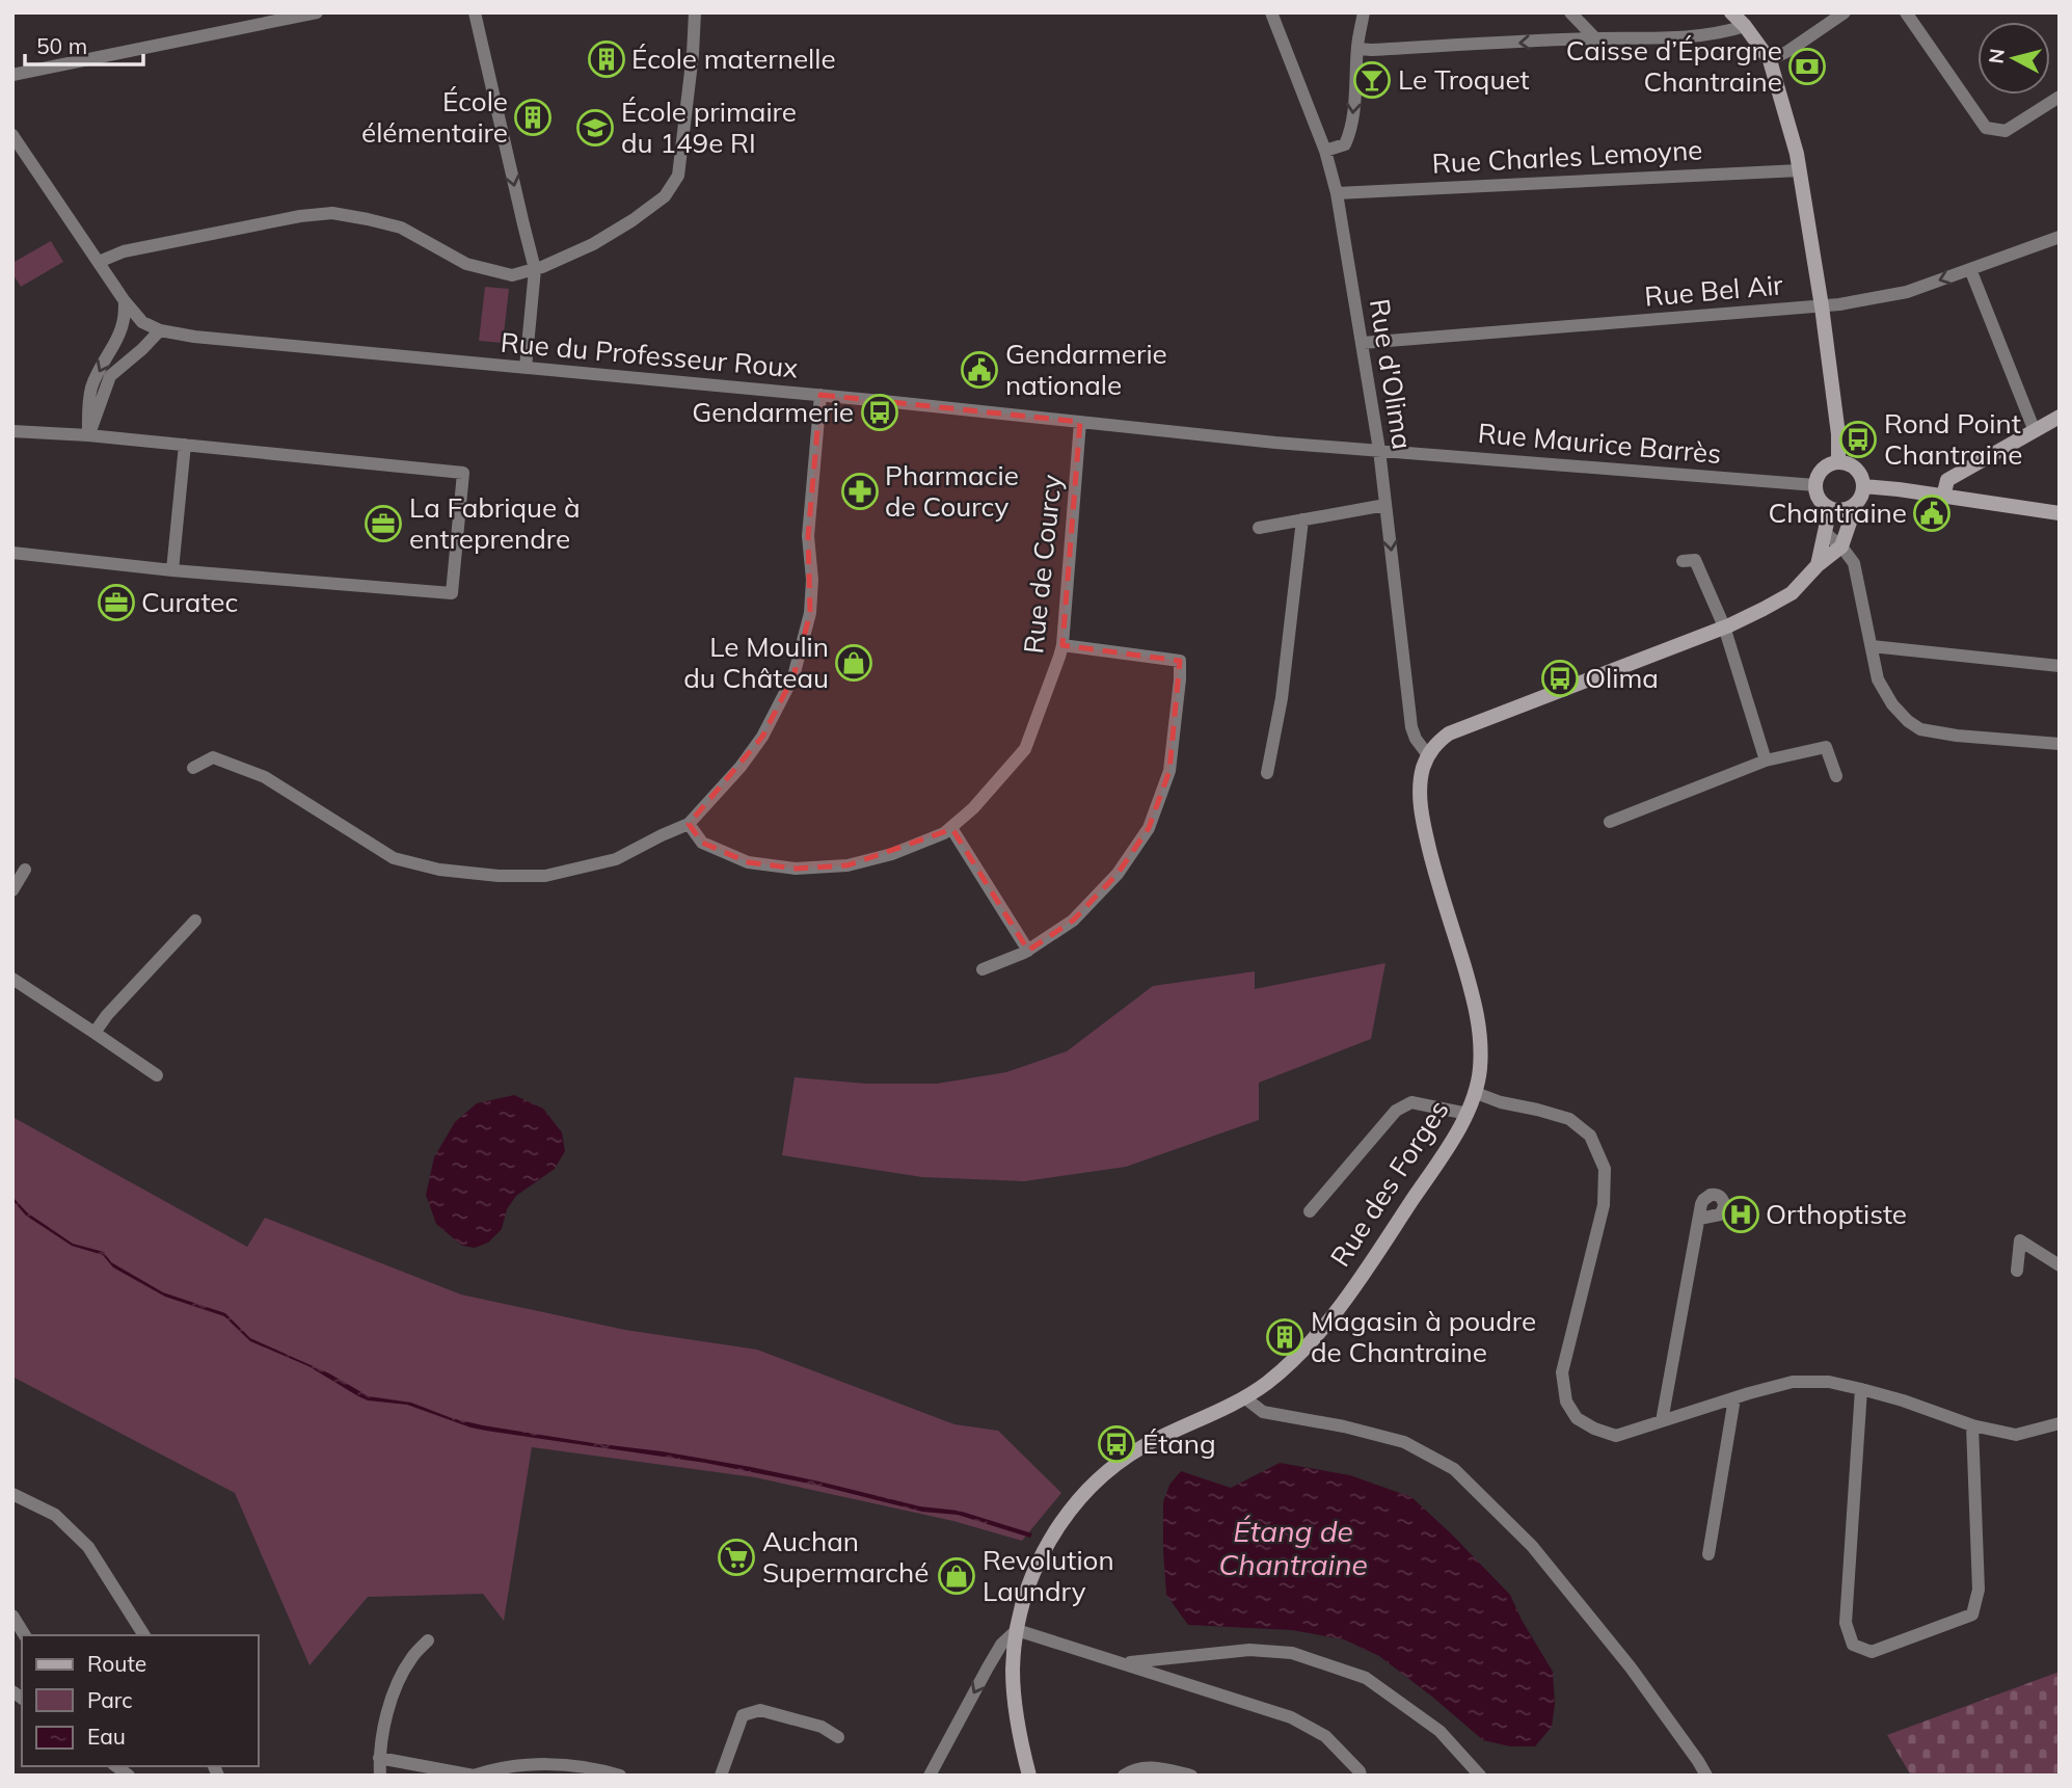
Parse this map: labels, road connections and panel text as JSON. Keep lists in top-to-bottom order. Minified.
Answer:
{"streets":{"main road":["Rue des Forges"],"street":["Rue Charles Lemoyne","Rue Bel Air","Rue du Professeur Roux","Rue d'Olima","Rue Maurice Barrès","Rue de Courcy"]},"crossings":[["Rue Charles Lemoyne","Rue d'Olima"],["Rue Bel Air","Rue d'Olima"],["Rue du Professeur Roux","Rue d'Olima"],["Rue du Professeur Roux","Rue Maurice Barrès"],["Rue du Professeur Roux","Rue de Courcy"],["Rue d'Olima","Rue Maurice Barrès"],["Rue d'Olima","Rue des Forges"]],"water":["Étang de Chantraine"],"places":{"building":["École maternelle","École élémentaire","Magasin à poudre de Chantraine"],"bank":["Caisse d’Épargne Chantraine"],"bar":["Le Troquet"],"school or university":["École primaire du 149e RI"],"public building":["Gendarmerie nationale","Chantraine"],"bus stop":["Gendarmerie","Rond Point Chantraine","Olima","Étang"],"pharmacy":["Pharmacie de Courcy"],"office":["La Fabrique à entreprendre","Curatec"],"shop":["Le Moulin du Château","Revolution Laundry"],"hospital":["Orthoptiste"],"supermarket":["Auchan Supermarché"]},"legend":["Route","Parc","Eau"],"scale_bar":"50 m","north":"left"}
